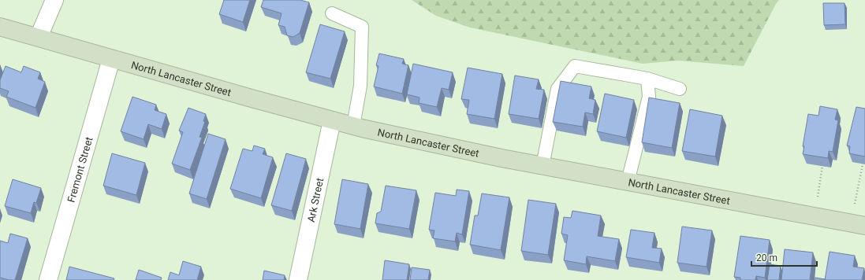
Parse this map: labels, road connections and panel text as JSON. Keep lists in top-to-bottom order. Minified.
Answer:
{"streets":{"main road":["North Lancaster Street"],"street":["Fremont Street","Ark Street"]},"crossings":[["North Lancaster Street","Fremont Street"],["North Lancaster Street","Ark Street"]],"scale_bar":"20 m"}
